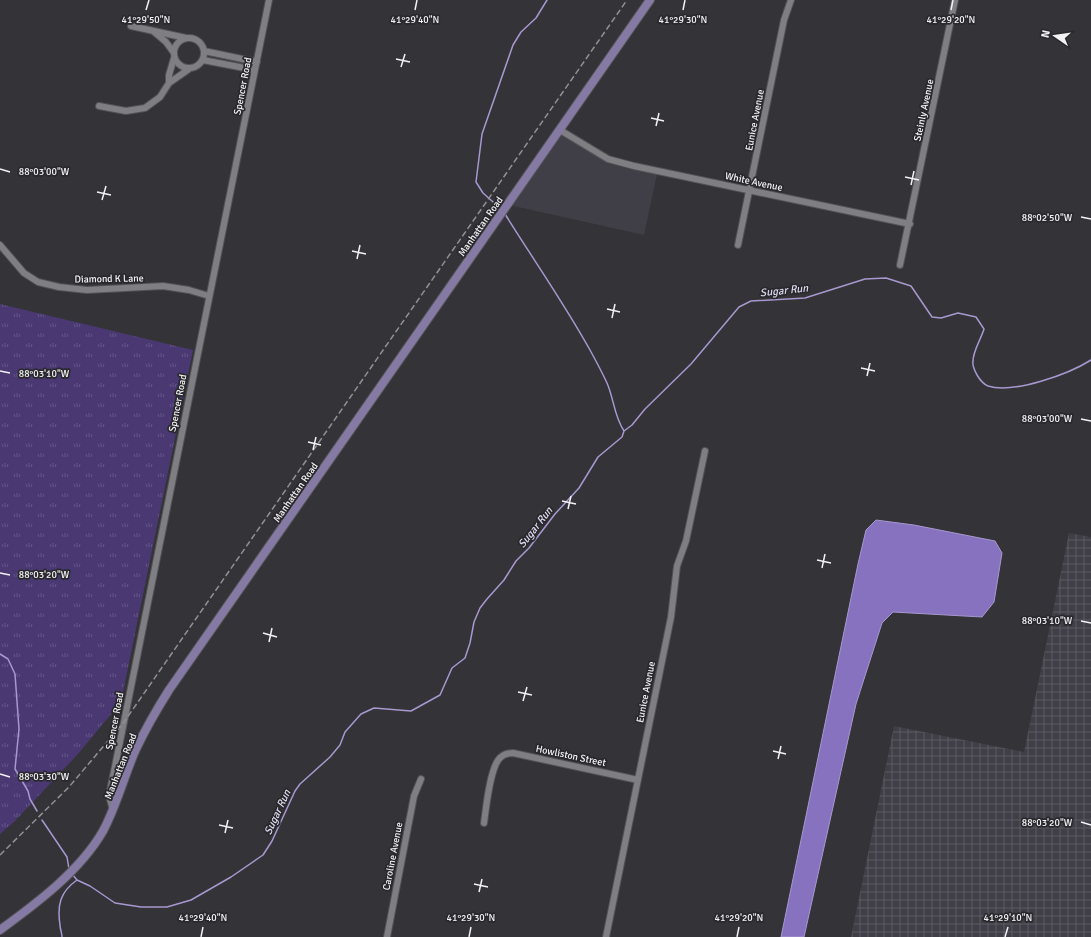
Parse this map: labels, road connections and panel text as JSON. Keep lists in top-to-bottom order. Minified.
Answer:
{"streets":{"main road":["Manhattan Road"],"street":["Spencer Road","Steinly Avenue","Eunice Avenue","White Avenue","Diamond K Lane","Howliston Street","Caroline Avenue"]},"crossings":[["Spencer Road","Manhattan Road"],["Spencer Road","Diamond K Lane"],["Steinly Avenue","White Avenue"],["Eunice Avenue","White Avenue"],["Eunice Avenue","Howliston Street"],["White Avenue","Manhattan Road"]],"water":["Sugar Run"],"north":"left","coordinates":["41°29'50\"N","41°29'40\"N","41°29'30\"N","41°29'20\"N","88°03'00\"W","88°02'50\"W","88°03'10\"W","88°03'20\"W","88°03'30\"W","41°29'10\"N"]}
